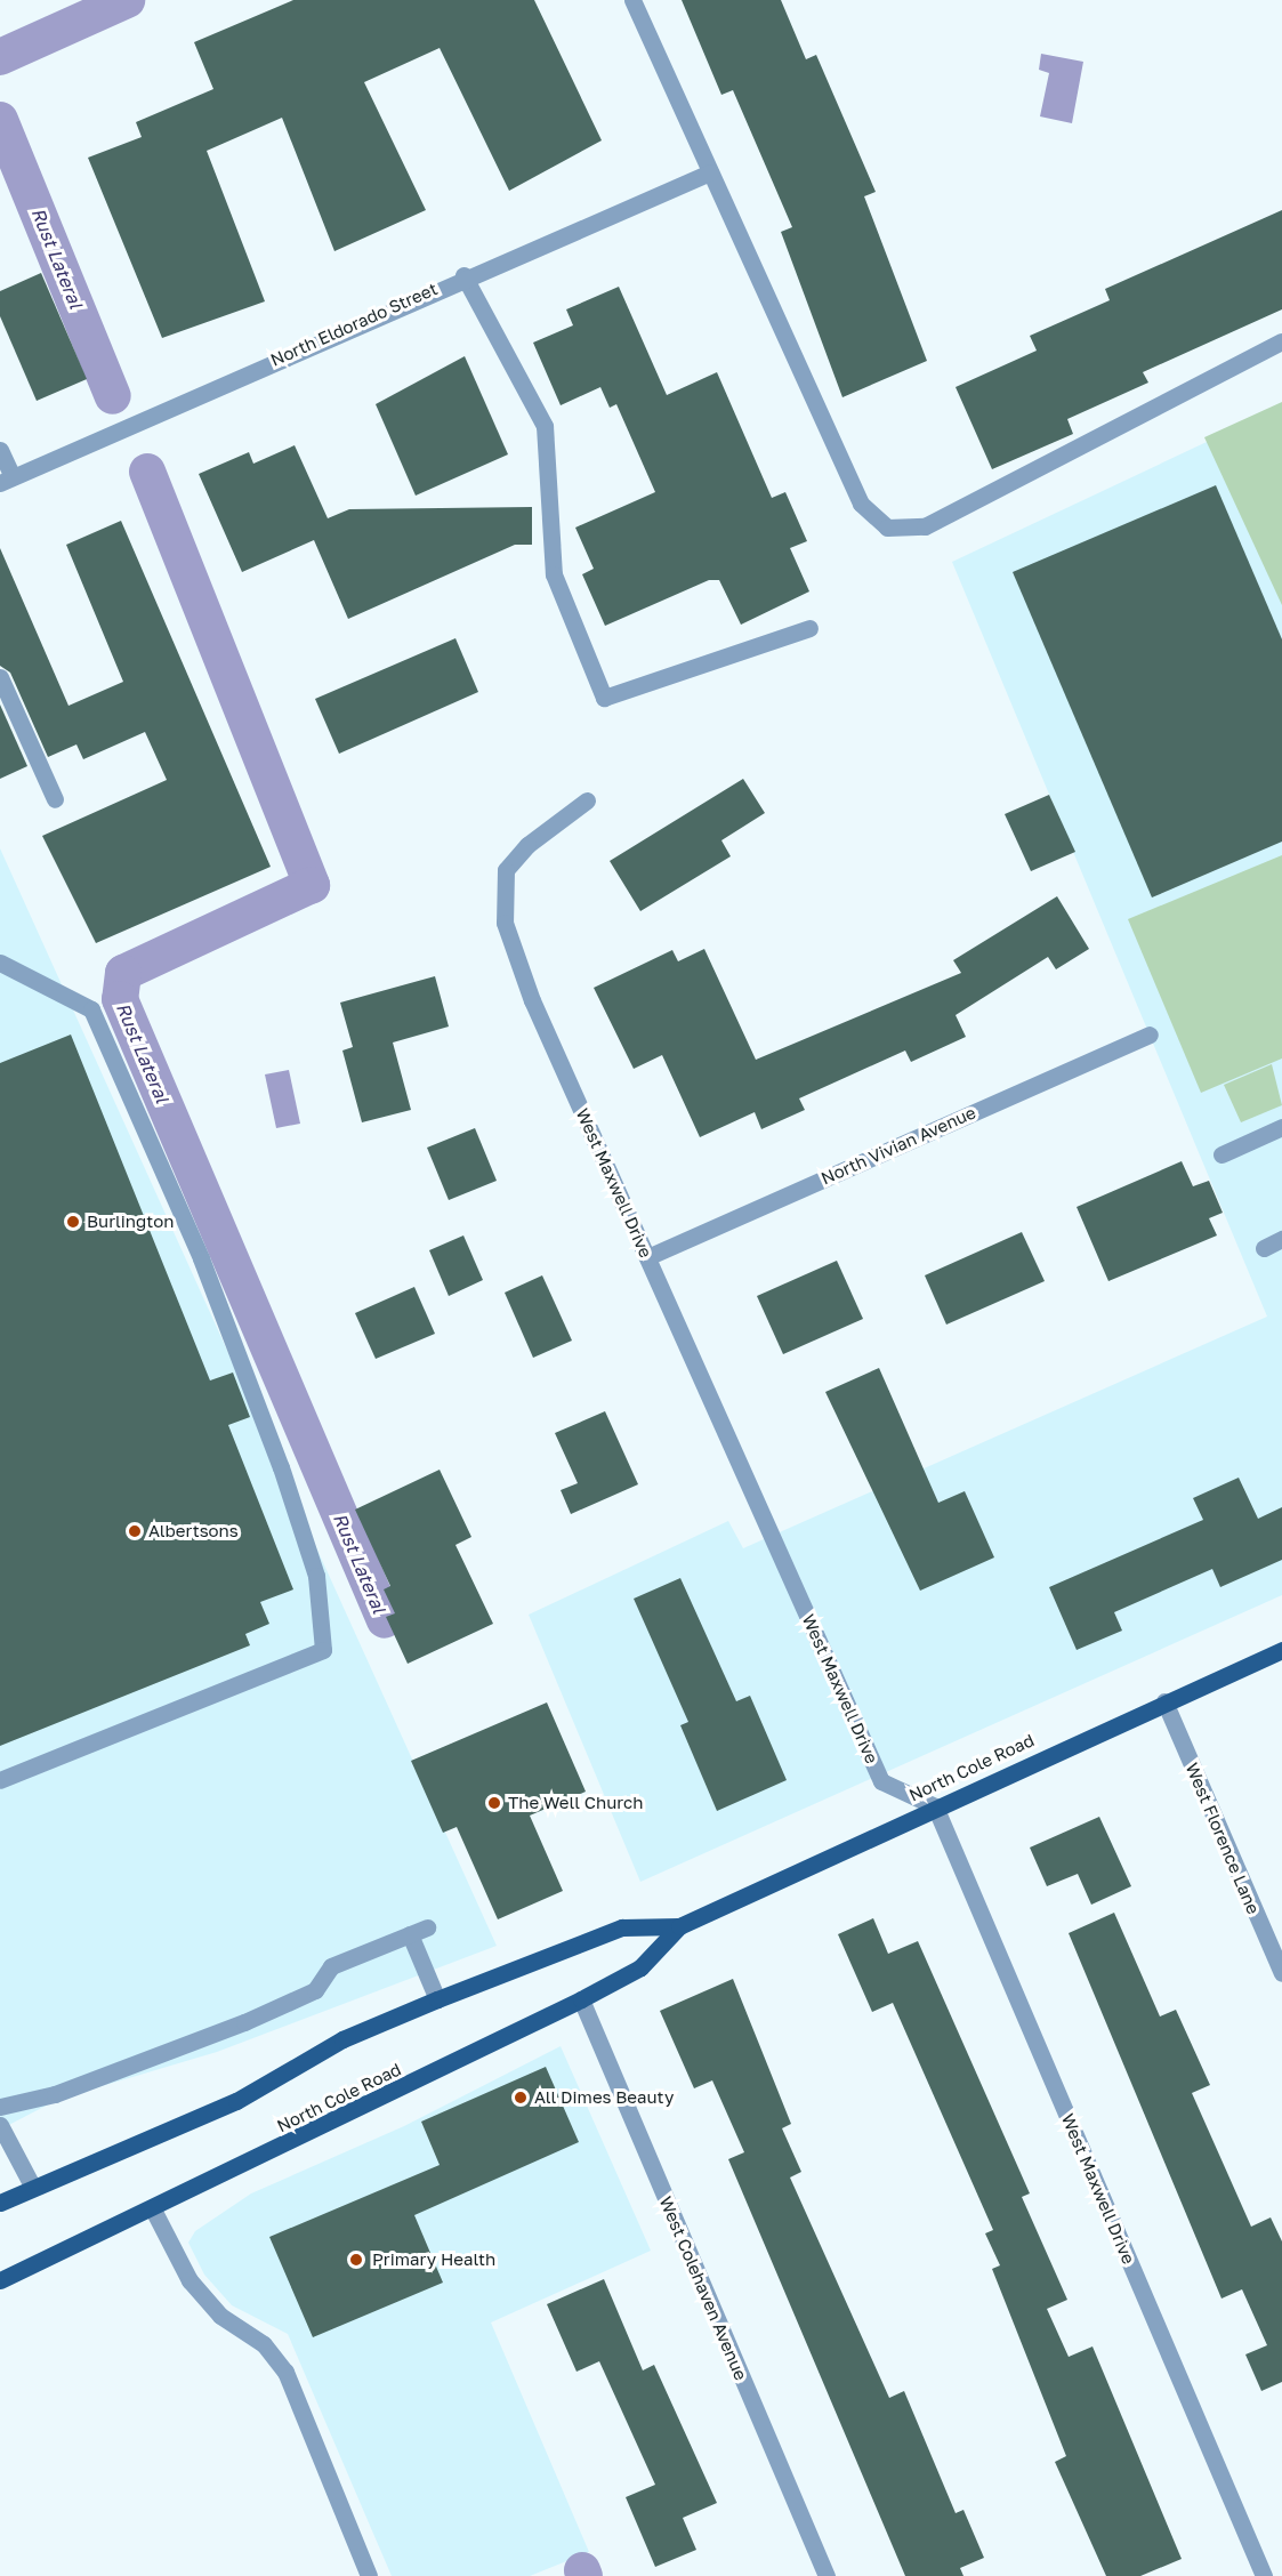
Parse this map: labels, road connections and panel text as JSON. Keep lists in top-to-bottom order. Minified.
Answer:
{"streets":{"main road":["North Cole Road"],"street":["North Eldorado Street","North Vivian Avenue","West Maxwell Drive","West Florence Lane","West Colehaven Avenue"]},"crossings":[["North Vivian Avenue","West Maxwell Drive"],["West Maxwell Drive","North Cole Road"],["North Cole Road","West Florence Lane"],["North Cole Road","West Colehaven Avenue"]],"water":["Rust Lateral"],"places":["Burlington","Albertsons","The Well Church","All Dimes Beauty","Primary Health"]}
